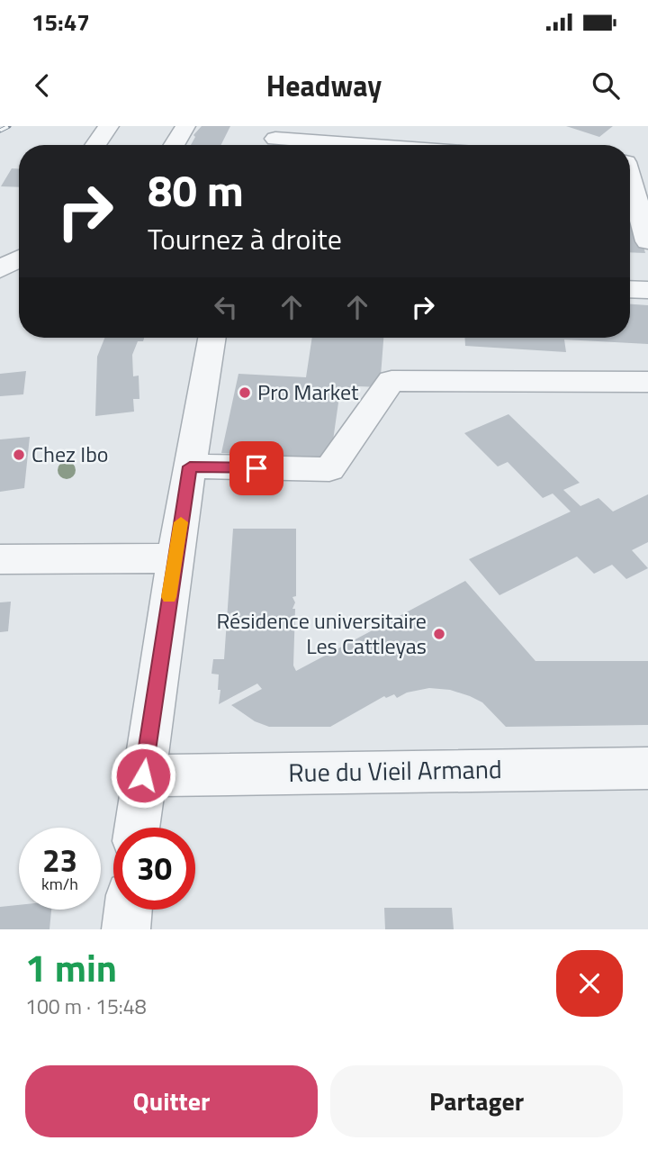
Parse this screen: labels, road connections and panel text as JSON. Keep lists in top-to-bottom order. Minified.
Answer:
{"streets":{"street":["Rue du Vieil Armand"]},"places":["Pro Market","Chez Ibo","Résidence universitaire Les Cattleyas"],"page":{"status":"15:47","header":"Headway","turn":["80 m","Tournez à droite"],"speed":"23 km/h","limit":"30","heading":["1 min","100 m · 15:48"],"buttons":["Quitter","Partager"]}}
